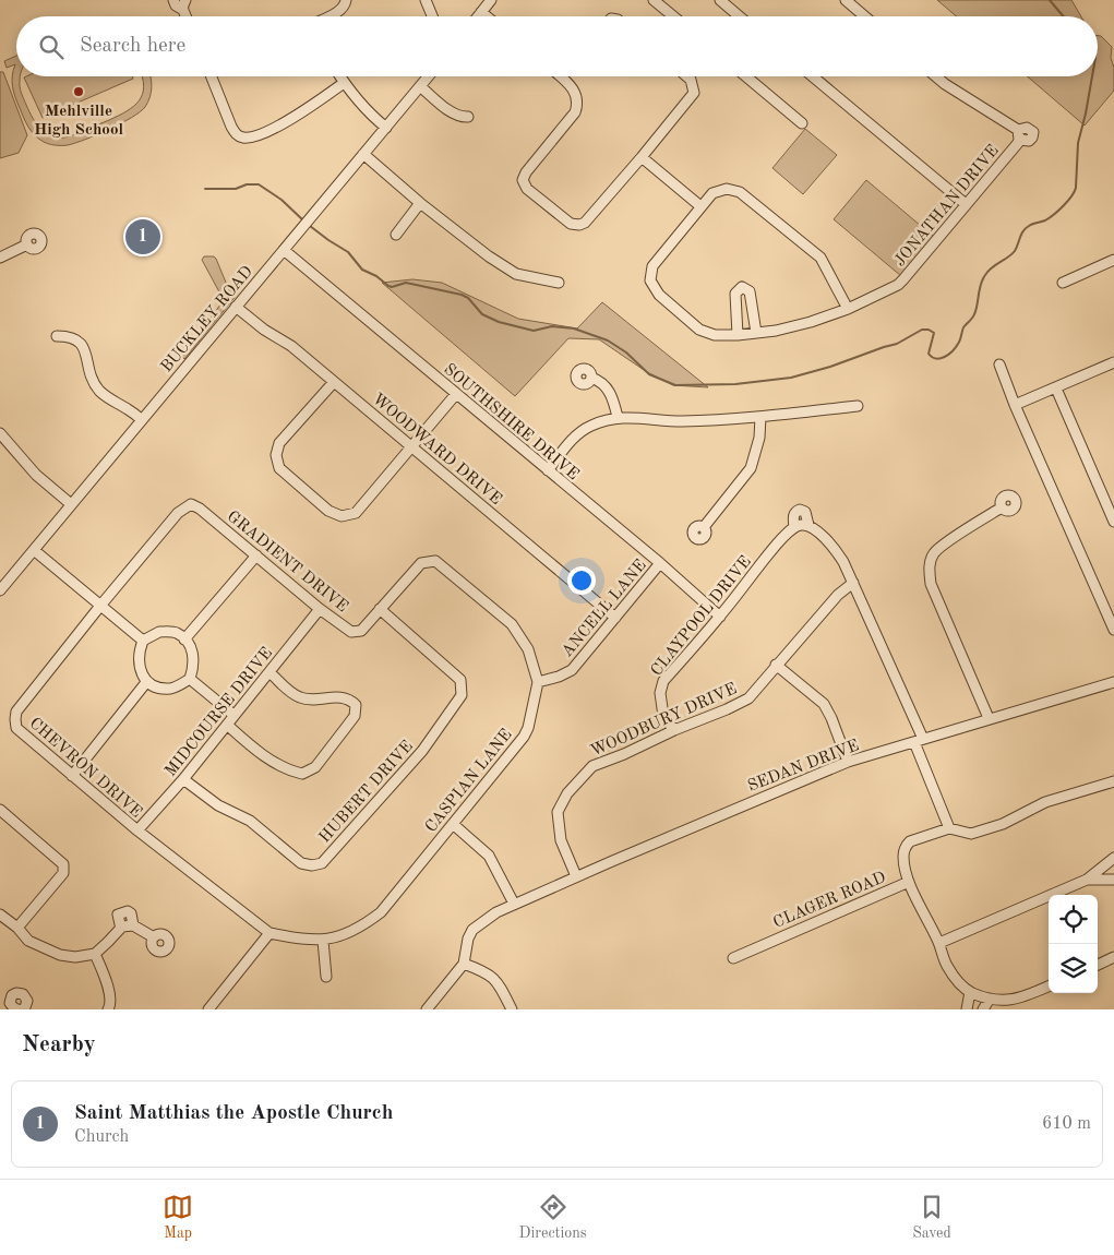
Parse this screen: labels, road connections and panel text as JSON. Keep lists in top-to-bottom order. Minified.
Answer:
{"streets":{"street":["JONATHAN DRIVE","BUCKLEY ROAD","SOUTHSHIRE DRIVE","WOODWARD DRIVE","GRADIENT DRIVE","ANCELL LANE","CLAYPOOL DRIVE","MIDCOURSE DRIVE","WOODBURY DRIVE","SEDAN DRIVE","CHEVRON DRIVE","CASPIAN LANE","HUBERT DRIVE","CLAGER ROAD"]},"crossings":[["BUCKLEY ROAD","SOUTHSHIRE DRIVE"],["BUCKLEY ROAD","WOODWARD DRIVE"],["SOUTHSHIRE DRIVE","ANCELL LANE"],["SOUTHSHIRE DRIVE","CLAYPOOL DRIVE"],["WOODWARD DRIVE","ANCELL LANE"],["GRADIENT DRIVE","MIDCOURSE DRIVE"],["GRADIENT DRIVE","CHEVRON DRIVE"],["GRADIENT DRIVE","CASPIAN LANE"],["GRADIENT DRIVE","HUBERT DRIVE"],["ANCELL LANE","CASPIAN LANE"],["CLAYPOOL DRIVE","WOODBURY DRIVE"],["CLAYPOOL DRIVE","SEDAN DRIVE"],["CLAYPOOL DRIVE","CLAGER ROAD"],["MIDCOURSE DRIVE","CHEVRON DRIVE"],["MIDCOURSE DRIVE","HUBERT DRIVE"],["WOODBURY DRIVE","SEDAN DRIVE"]],"places":["Mehlville High School"],"page":{"search":"Search here","pins":"1","heading":"Nearby","list":[{"mark":"1","name":"Saint Matthias the Apostle Church","note":"Church","value":"610 m"}],"nav":["Map","Directions","Saved"]}}
